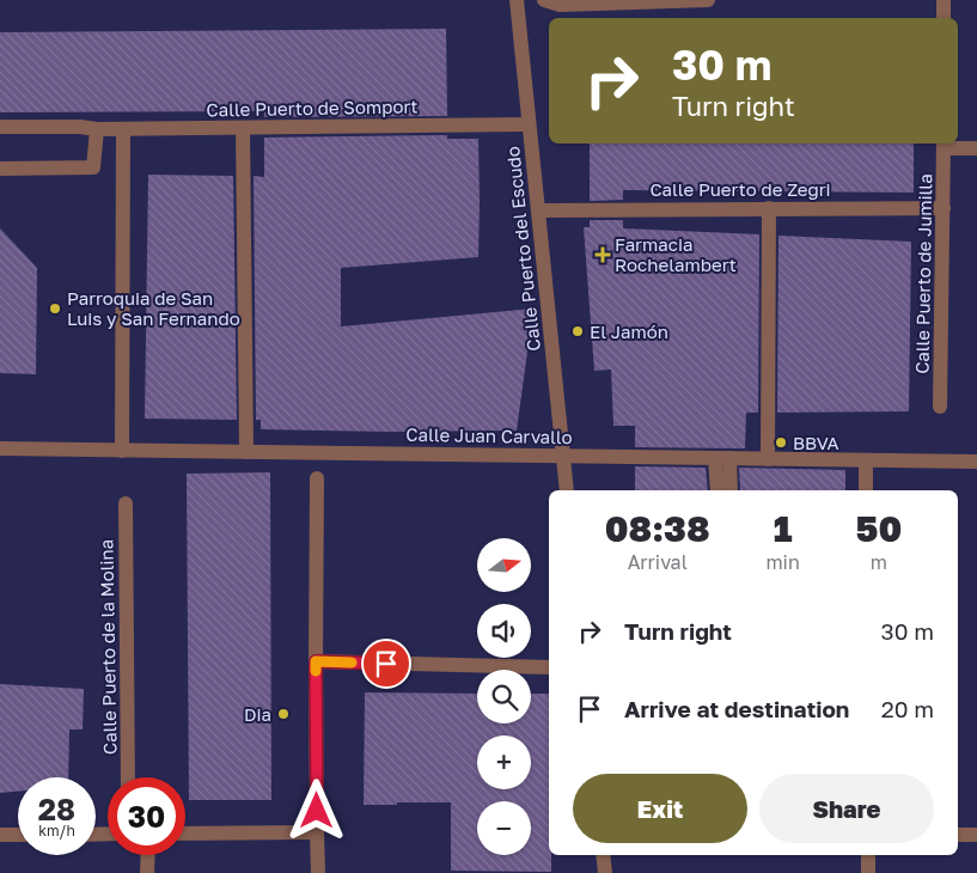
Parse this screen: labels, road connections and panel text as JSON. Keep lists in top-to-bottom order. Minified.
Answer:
{"streets":{"street":["Calle Puerto de Somport","Calle Puerto de Zegri","Calle Puerto del Escudo","Calle Puerto de Jumilla","Calle Juan Carvallo","Calle Puerto de la Molina"]},"crossings":[["Calle Puerto de Somport","Calle Puerto del Escudo"],["Calle Puerto de Zegri","Calle Puerto del Escudo"],["Calle Puerto de Zegri","Calle Puerto de Jumilla"],["Calle Puerto del Escudo","Calle Juan Carvallo"]],"places":{"health":["Farmacia Rochelambert"],"other":["Parroquia de San Luis y San Fernando","El Jamón","BBVA","Dia"]},"north":"right","page":{"turn":["30 m","Turn right"],"eta":["08:38","Arrival","1","min","50","m"],"map_buttons":["+","−"],"list":[{"name":"Turn right","value":"30 m"},{"name":"Arrive at destination","value":"20 m"}],"buttons":["Exit","Share"],"speed":"28 km/h","limit":"30"}}
